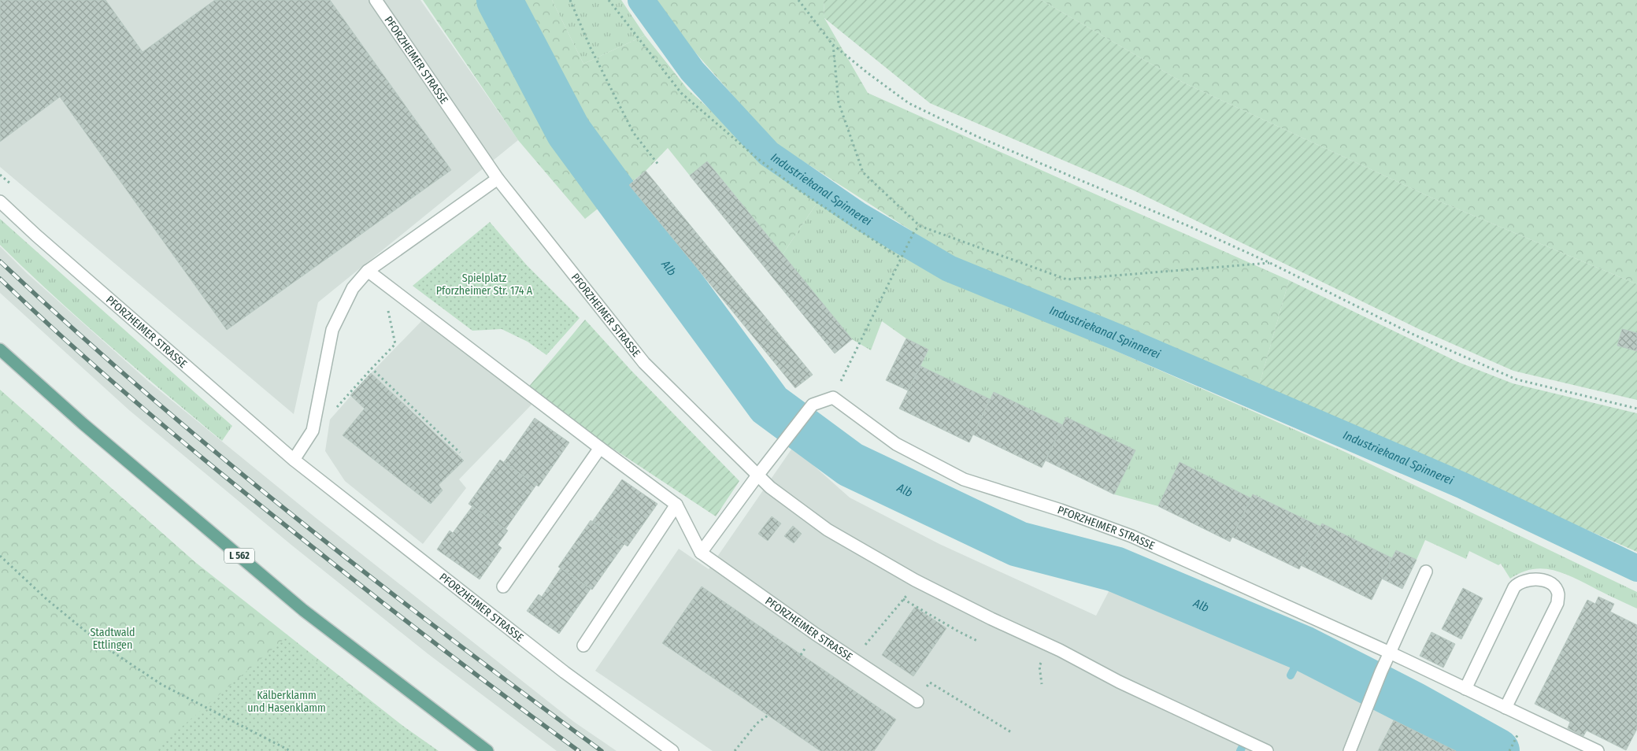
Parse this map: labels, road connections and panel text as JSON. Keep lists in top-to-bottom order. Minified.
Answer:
{"streets":{"main road":["L 562"],"street":["PFORZHEIMER STRASSE"]},"water":["Industriekanal Spinnerei","Alb"],"parks":["Spielplatz Pforzheimer Str. 174 A","Stadtwald Ettlingen","Kälberklamm und Hasenklamm"]}
